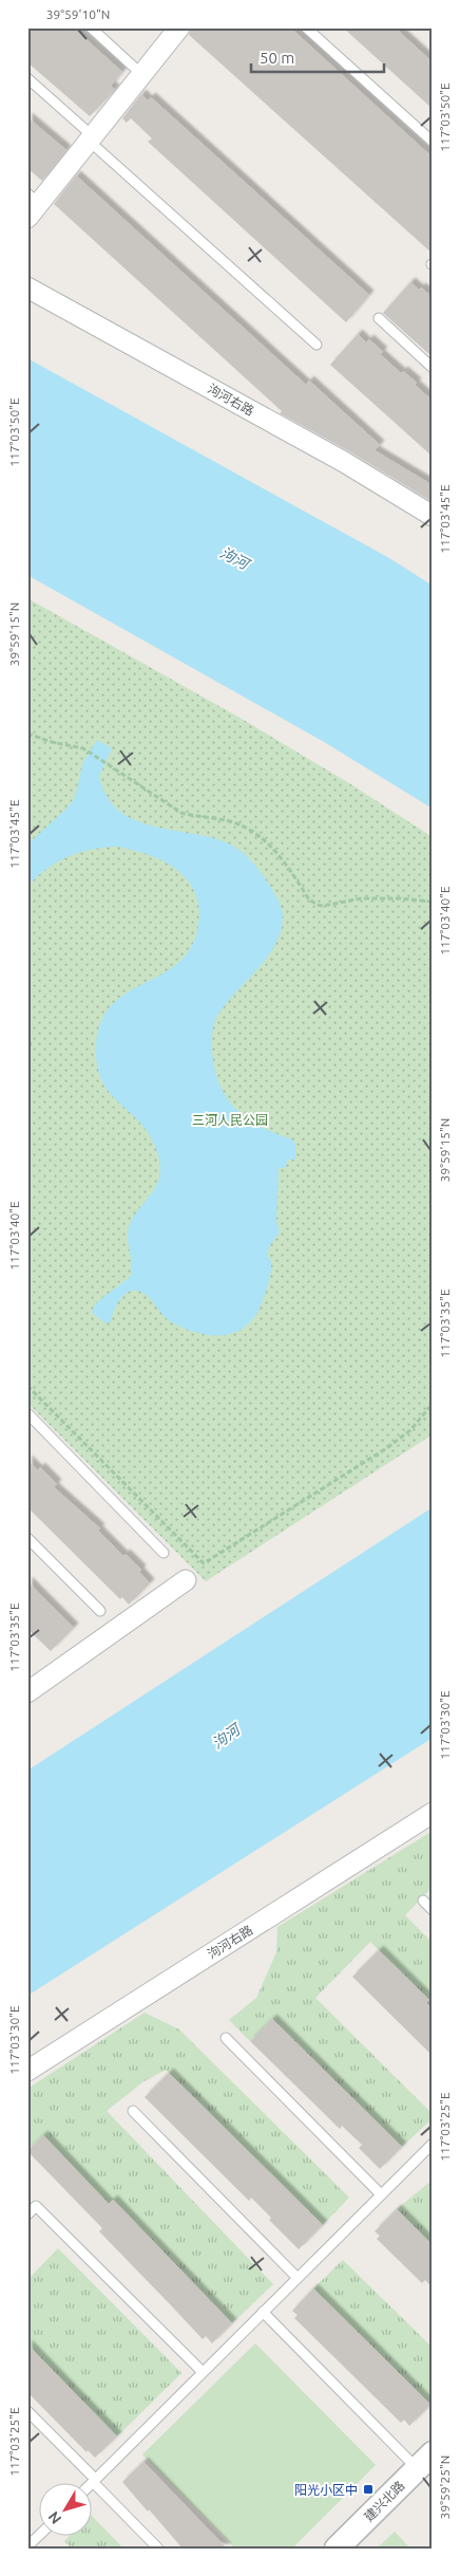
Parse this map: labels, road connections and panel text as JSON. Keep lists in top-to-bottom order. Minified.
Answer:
{"streets":{"street":["泃河右路","建兴北路"]},"water":["泃河"],"parks":["三河人民公园"],"places":{"transit":["阳光小区中"]},"scale_bar":"50 m","north":"bottom left","coordinates":["39°59'10\"N","117°03'50\"E","117°03'45\"E","39°59'15\"N","117°03'40\"E","117°03'35\"E","117°03'30\"E","117°03'25\"E","39°59'25\"N"]}
